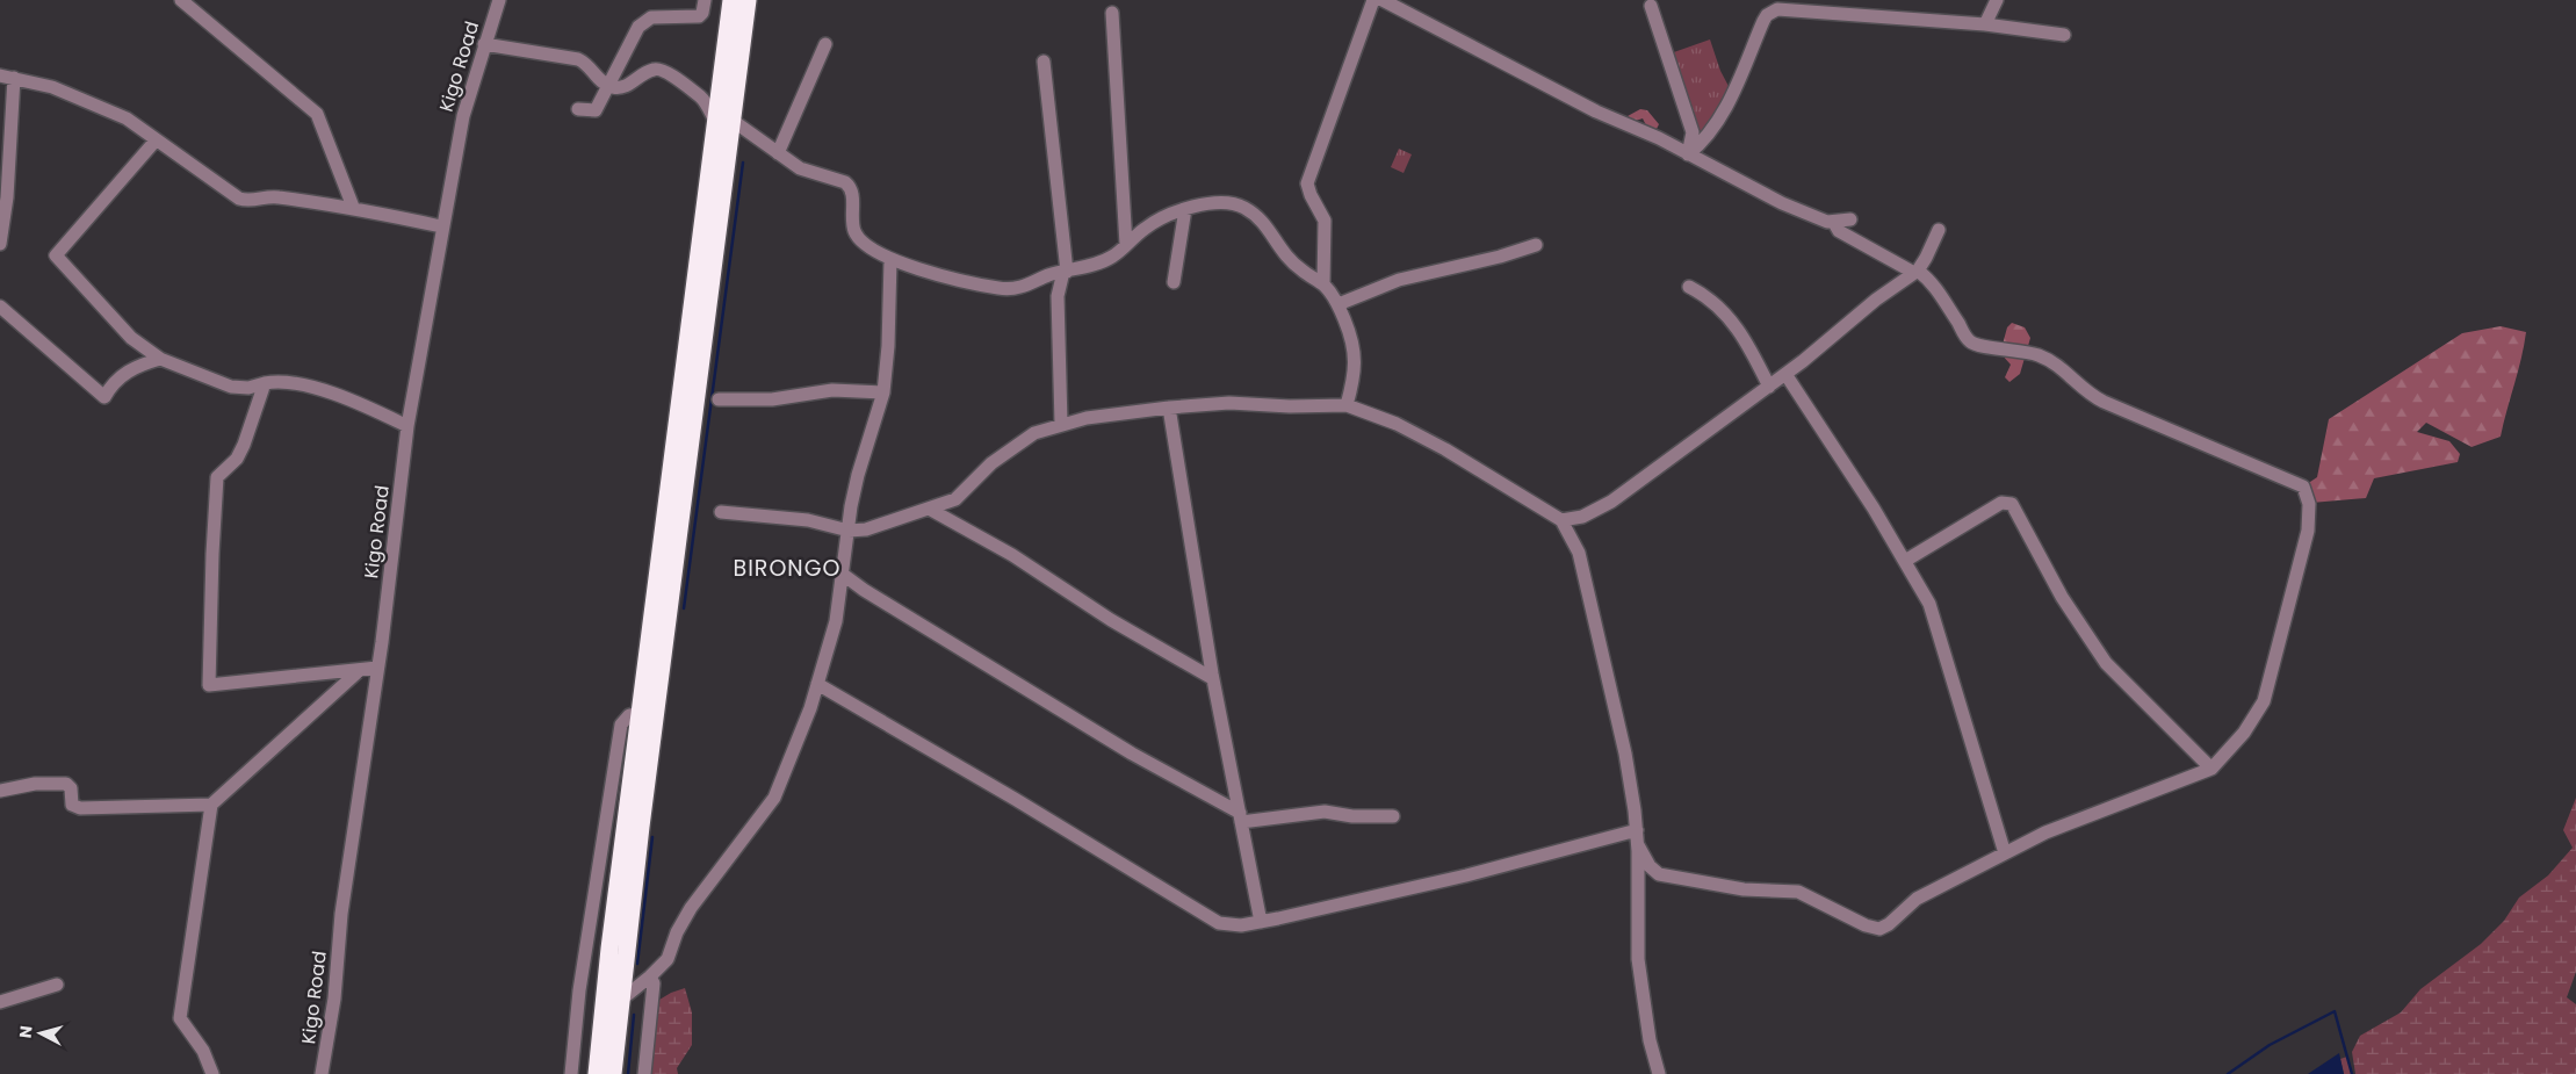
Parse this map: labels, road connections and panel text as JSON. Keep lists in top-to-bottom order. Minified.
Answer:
{"streets":{"street":["Kigo Road"]},"districts":["BIRONGO"],"north":"left"}
